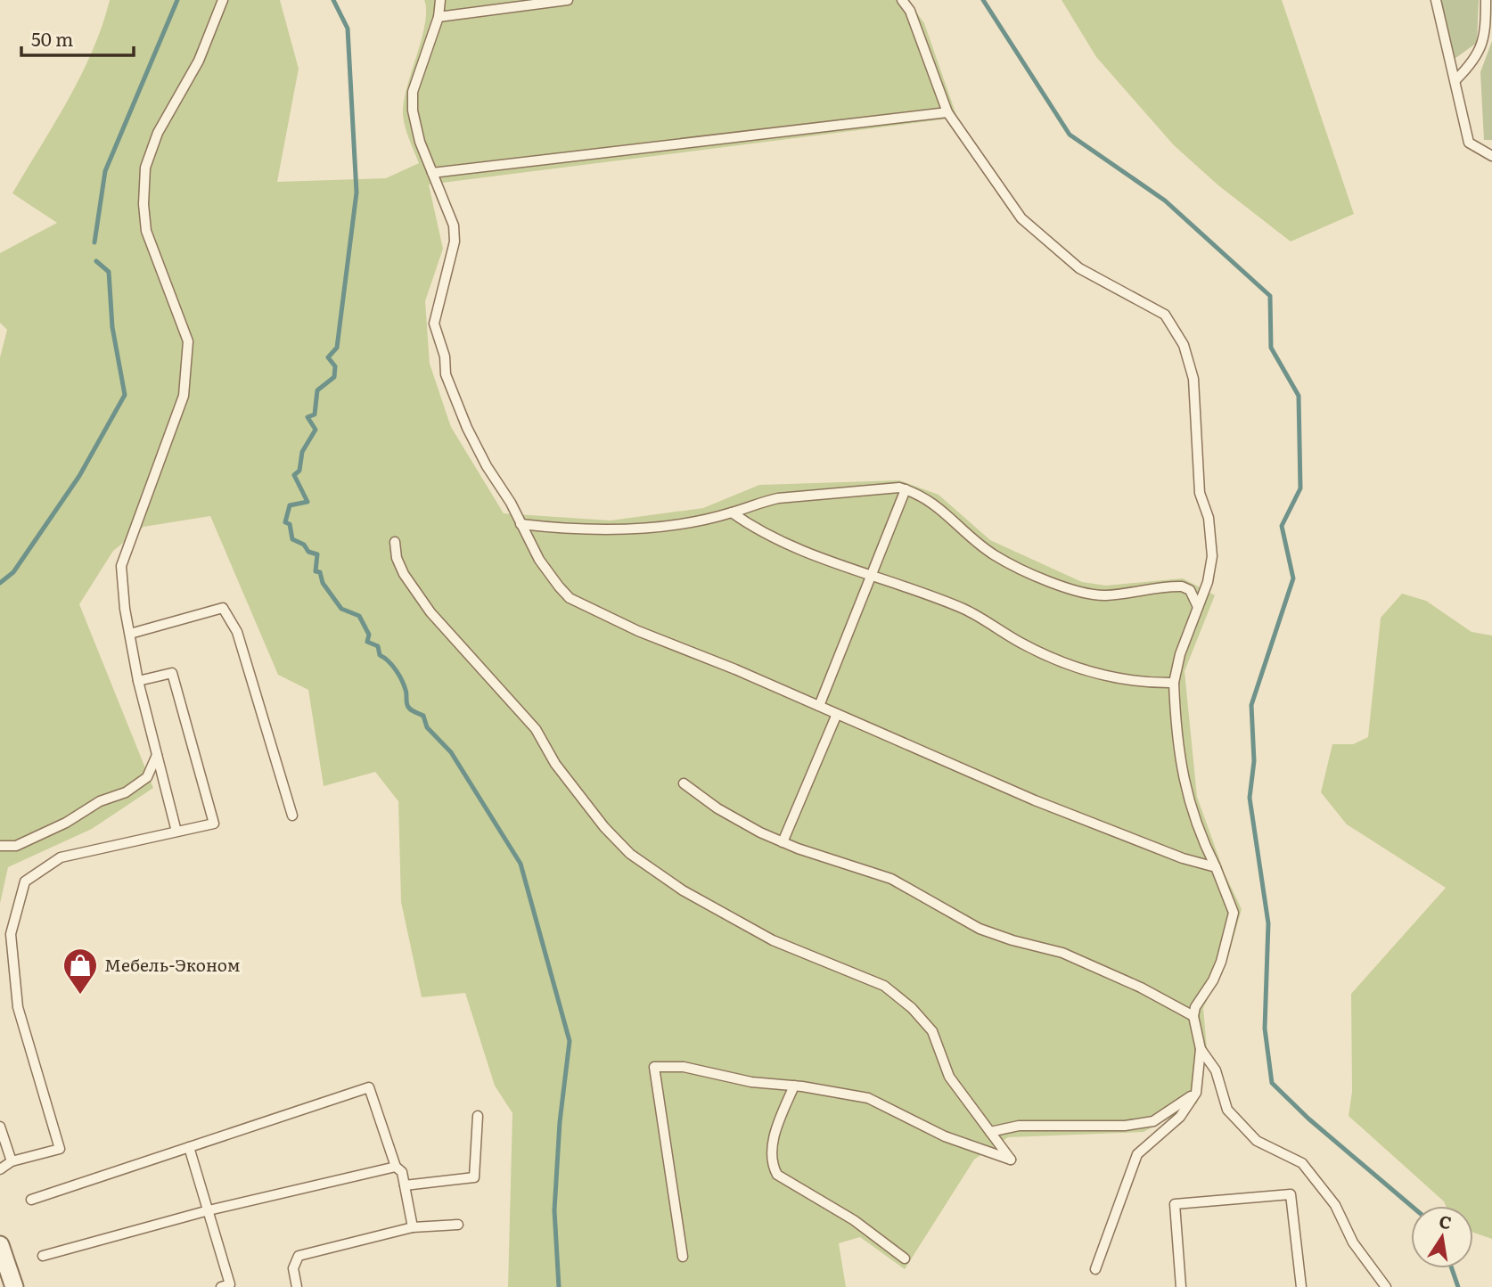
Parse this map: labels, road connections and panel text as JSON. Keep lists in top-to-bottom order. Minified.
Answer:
{"places":{"shop":["Мебель-Эконом"]},"scale_bar":"50 m","north":"top"}
